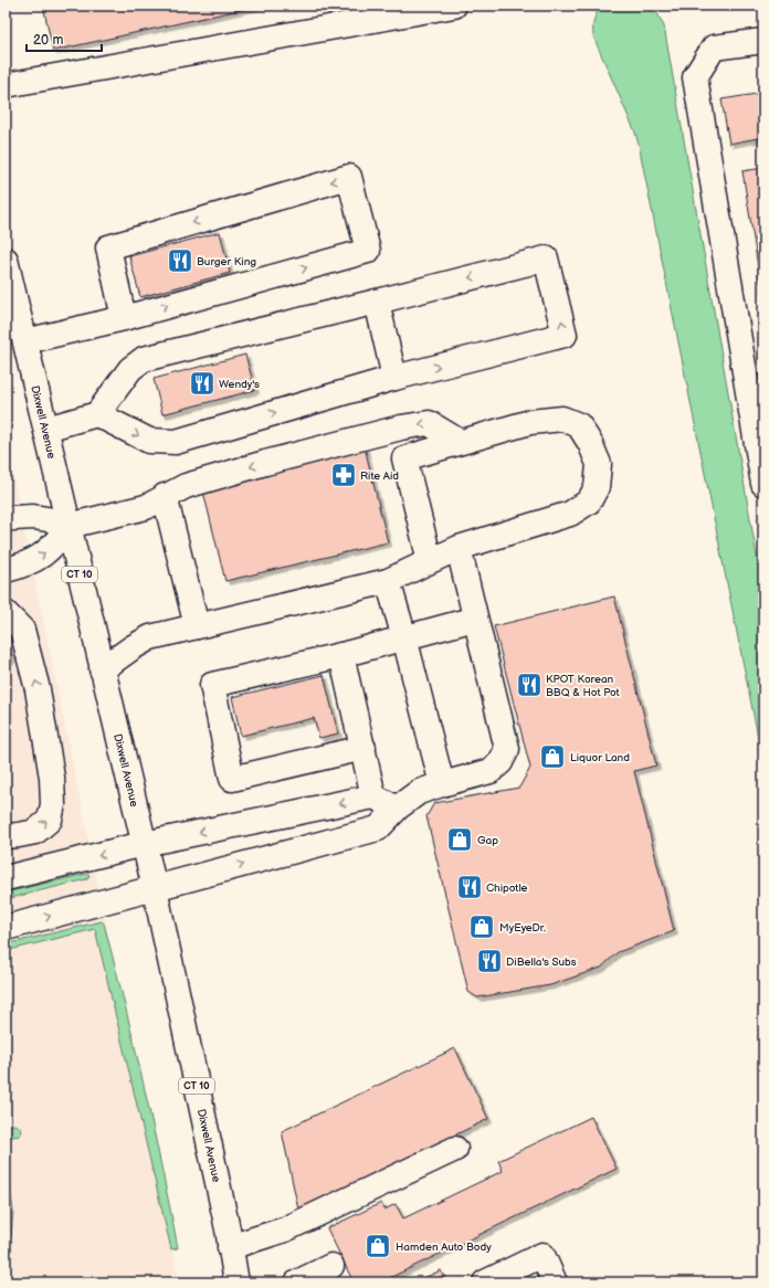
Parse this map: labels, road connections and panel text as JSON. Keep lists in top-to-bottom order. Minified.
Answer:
{"streets":{"main road":["Dixwell Avenue","CT 10"]},"places":{"restaurant":["Burger King","Wendy's","KPOT Korean BBQ & Hot Pot","Chipotle","DiBella's Subs"],"pharmacy":["Rite Aid"],"shop":["Liquor Land","Gap","MyEyeDr.","Hamden Auto Body"]},"scale_bar":"20 m"}
